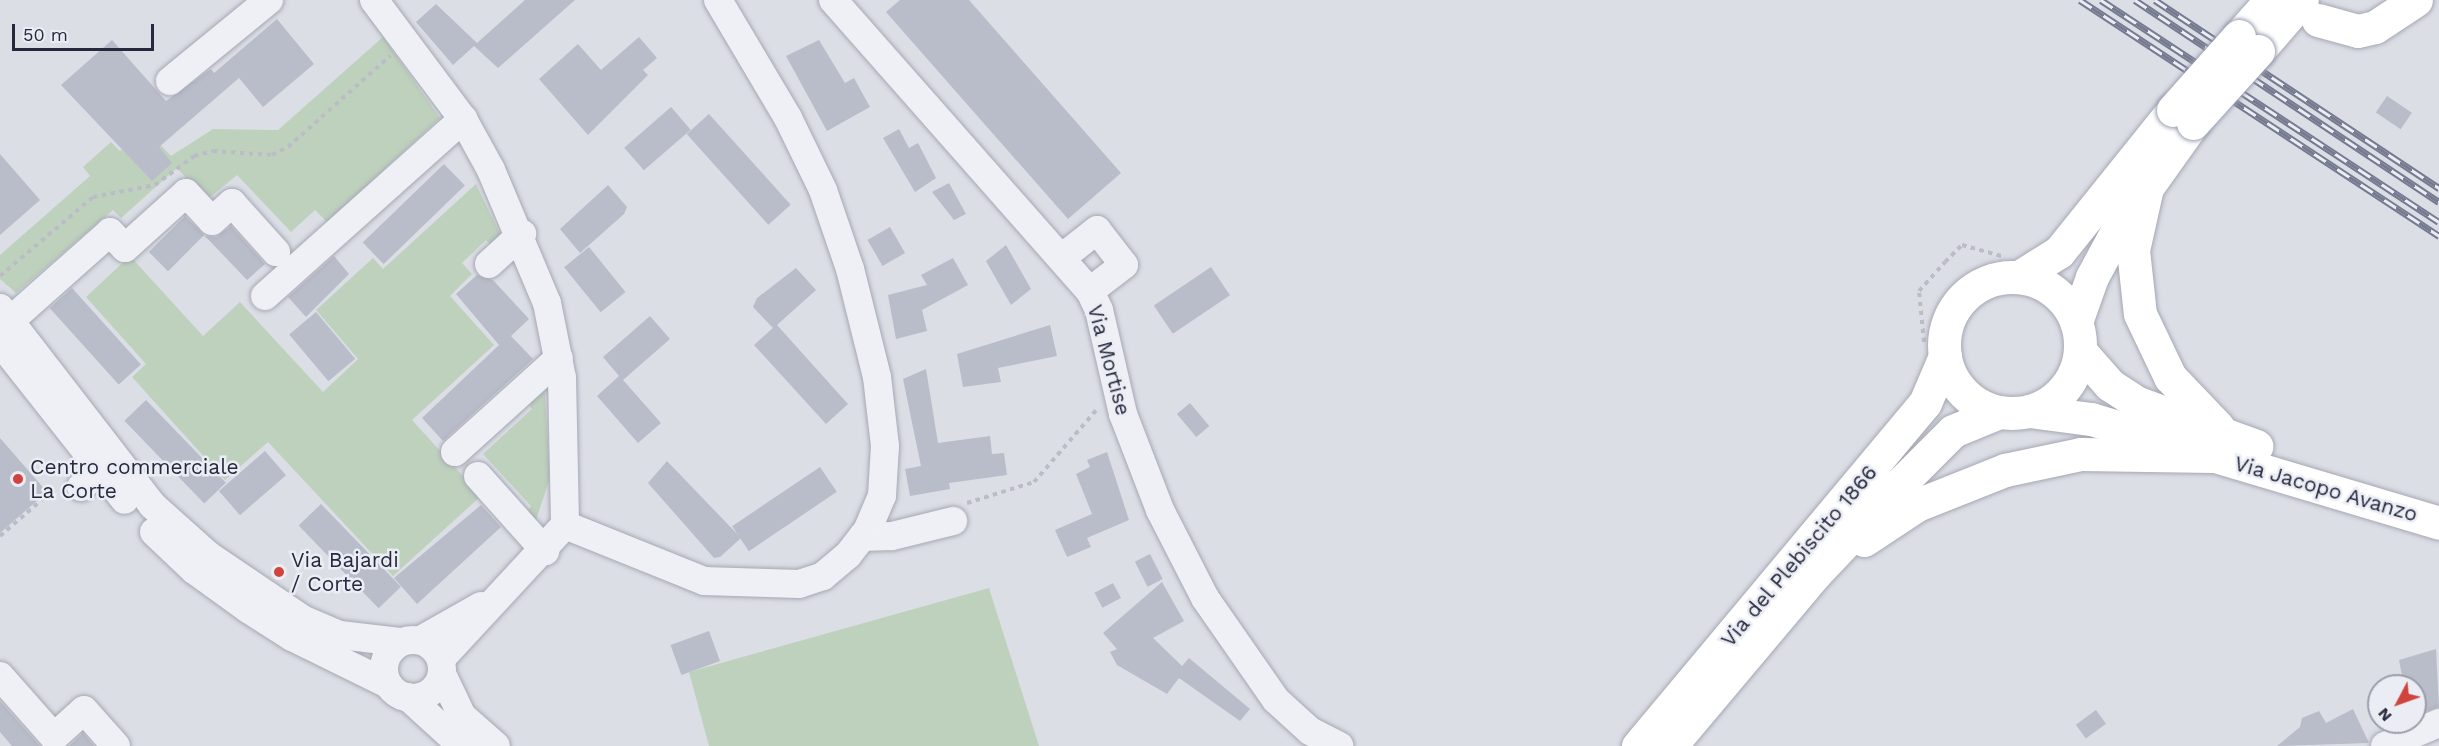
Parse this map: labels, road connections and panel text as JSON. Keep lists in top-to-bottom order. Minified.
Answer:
{"streets":{"main road":["Via Jacopo Avanzo","Via del Plebiscito 1866"],"street":["Via Mortise"]},"crossings":[["Via Jacopo Avanzo","Via del Plebiscito 1866"]],"places":["Centro commerciale La Corte","Via Bajardi / Corte"],"scale_bar":"50 m","north":"bottom left"}
